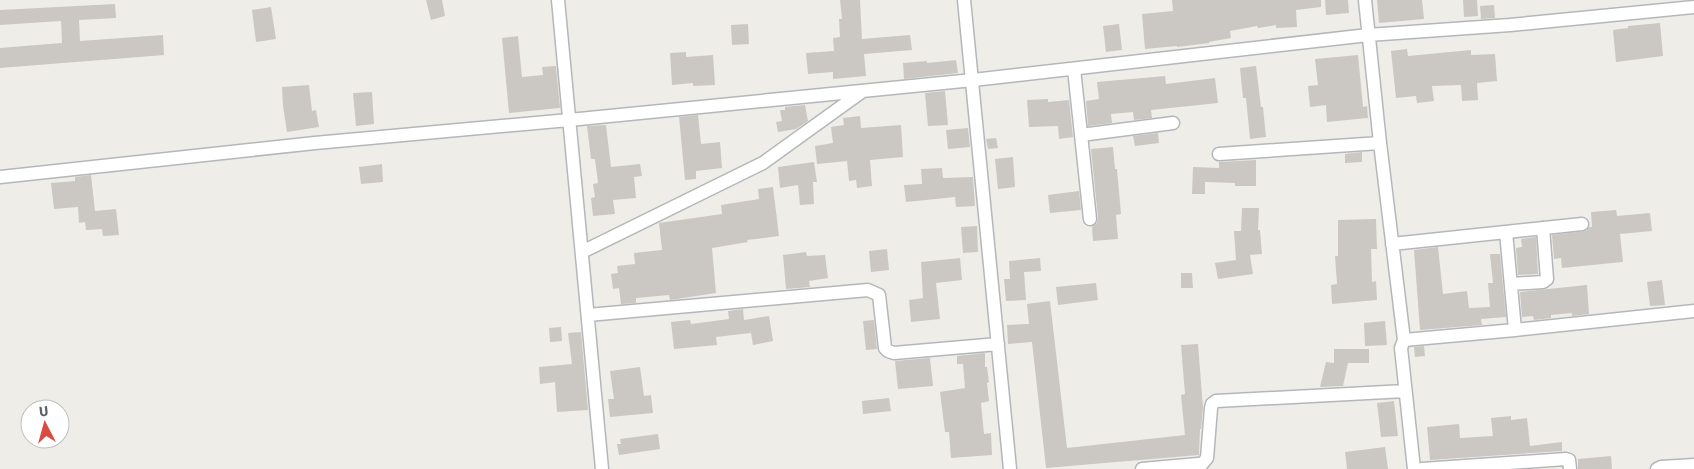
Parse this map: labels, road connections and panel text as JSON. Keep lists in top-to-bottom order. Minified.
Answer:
{"north":"top"}
